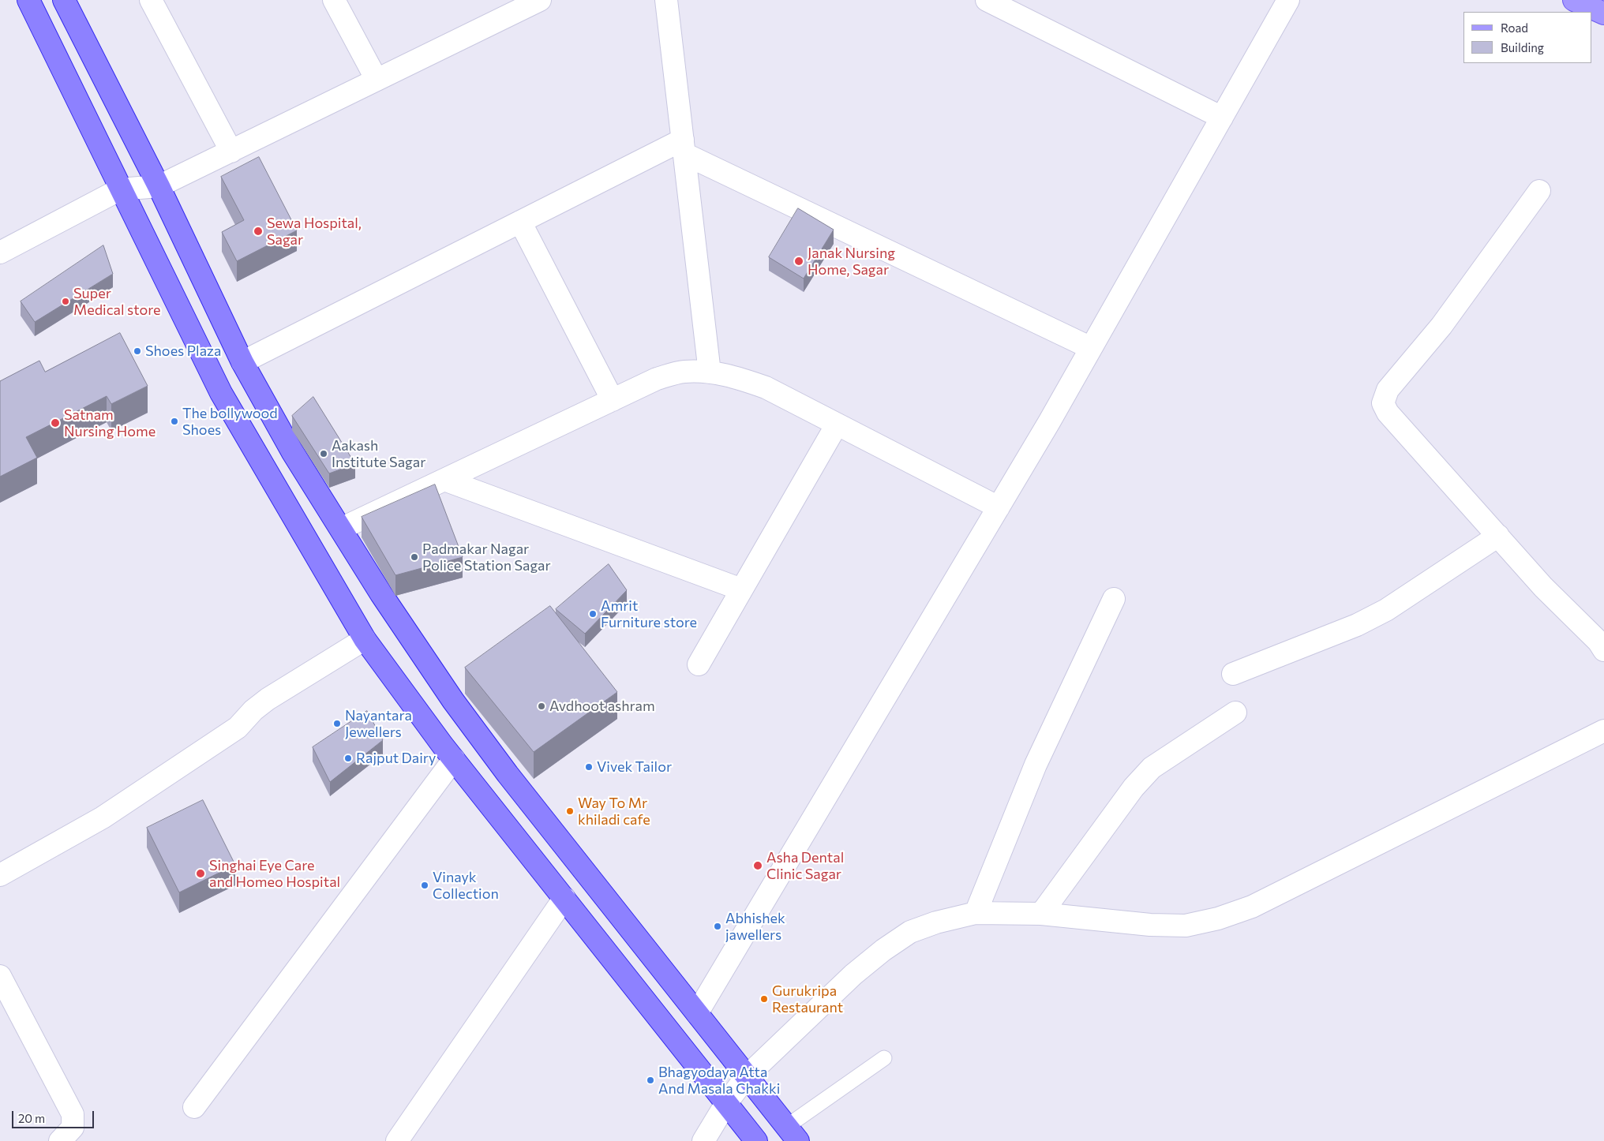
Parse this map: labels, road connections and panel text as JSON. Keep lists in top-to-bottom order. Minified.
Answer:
{"places":["Sewa Hospital, Sagar","Janak Nursing Home, Sagar","Super Medical store","Shoes Plaza","The bollywood Shoes","Satnam Nursing Home","Aakash Institute Sagar","Padmakar Nagar Police Station Sagar","Amrit Furniture store","Avdhoot ashram","Nayantara Jewellers","Rajput Dairy","Vivek Tailor","Way To Mr khiladi cafe","Asha Dental Clinic Sagar","Singhai Eye Care and Homeo Hospital","Vinayk Collection","Abhishek jawellers","Gurukripa Restaurant","Bhagyodaya Atta And Masala Chakki"],"legend":["Road","Building"],"scale_bar":"20 m"}
